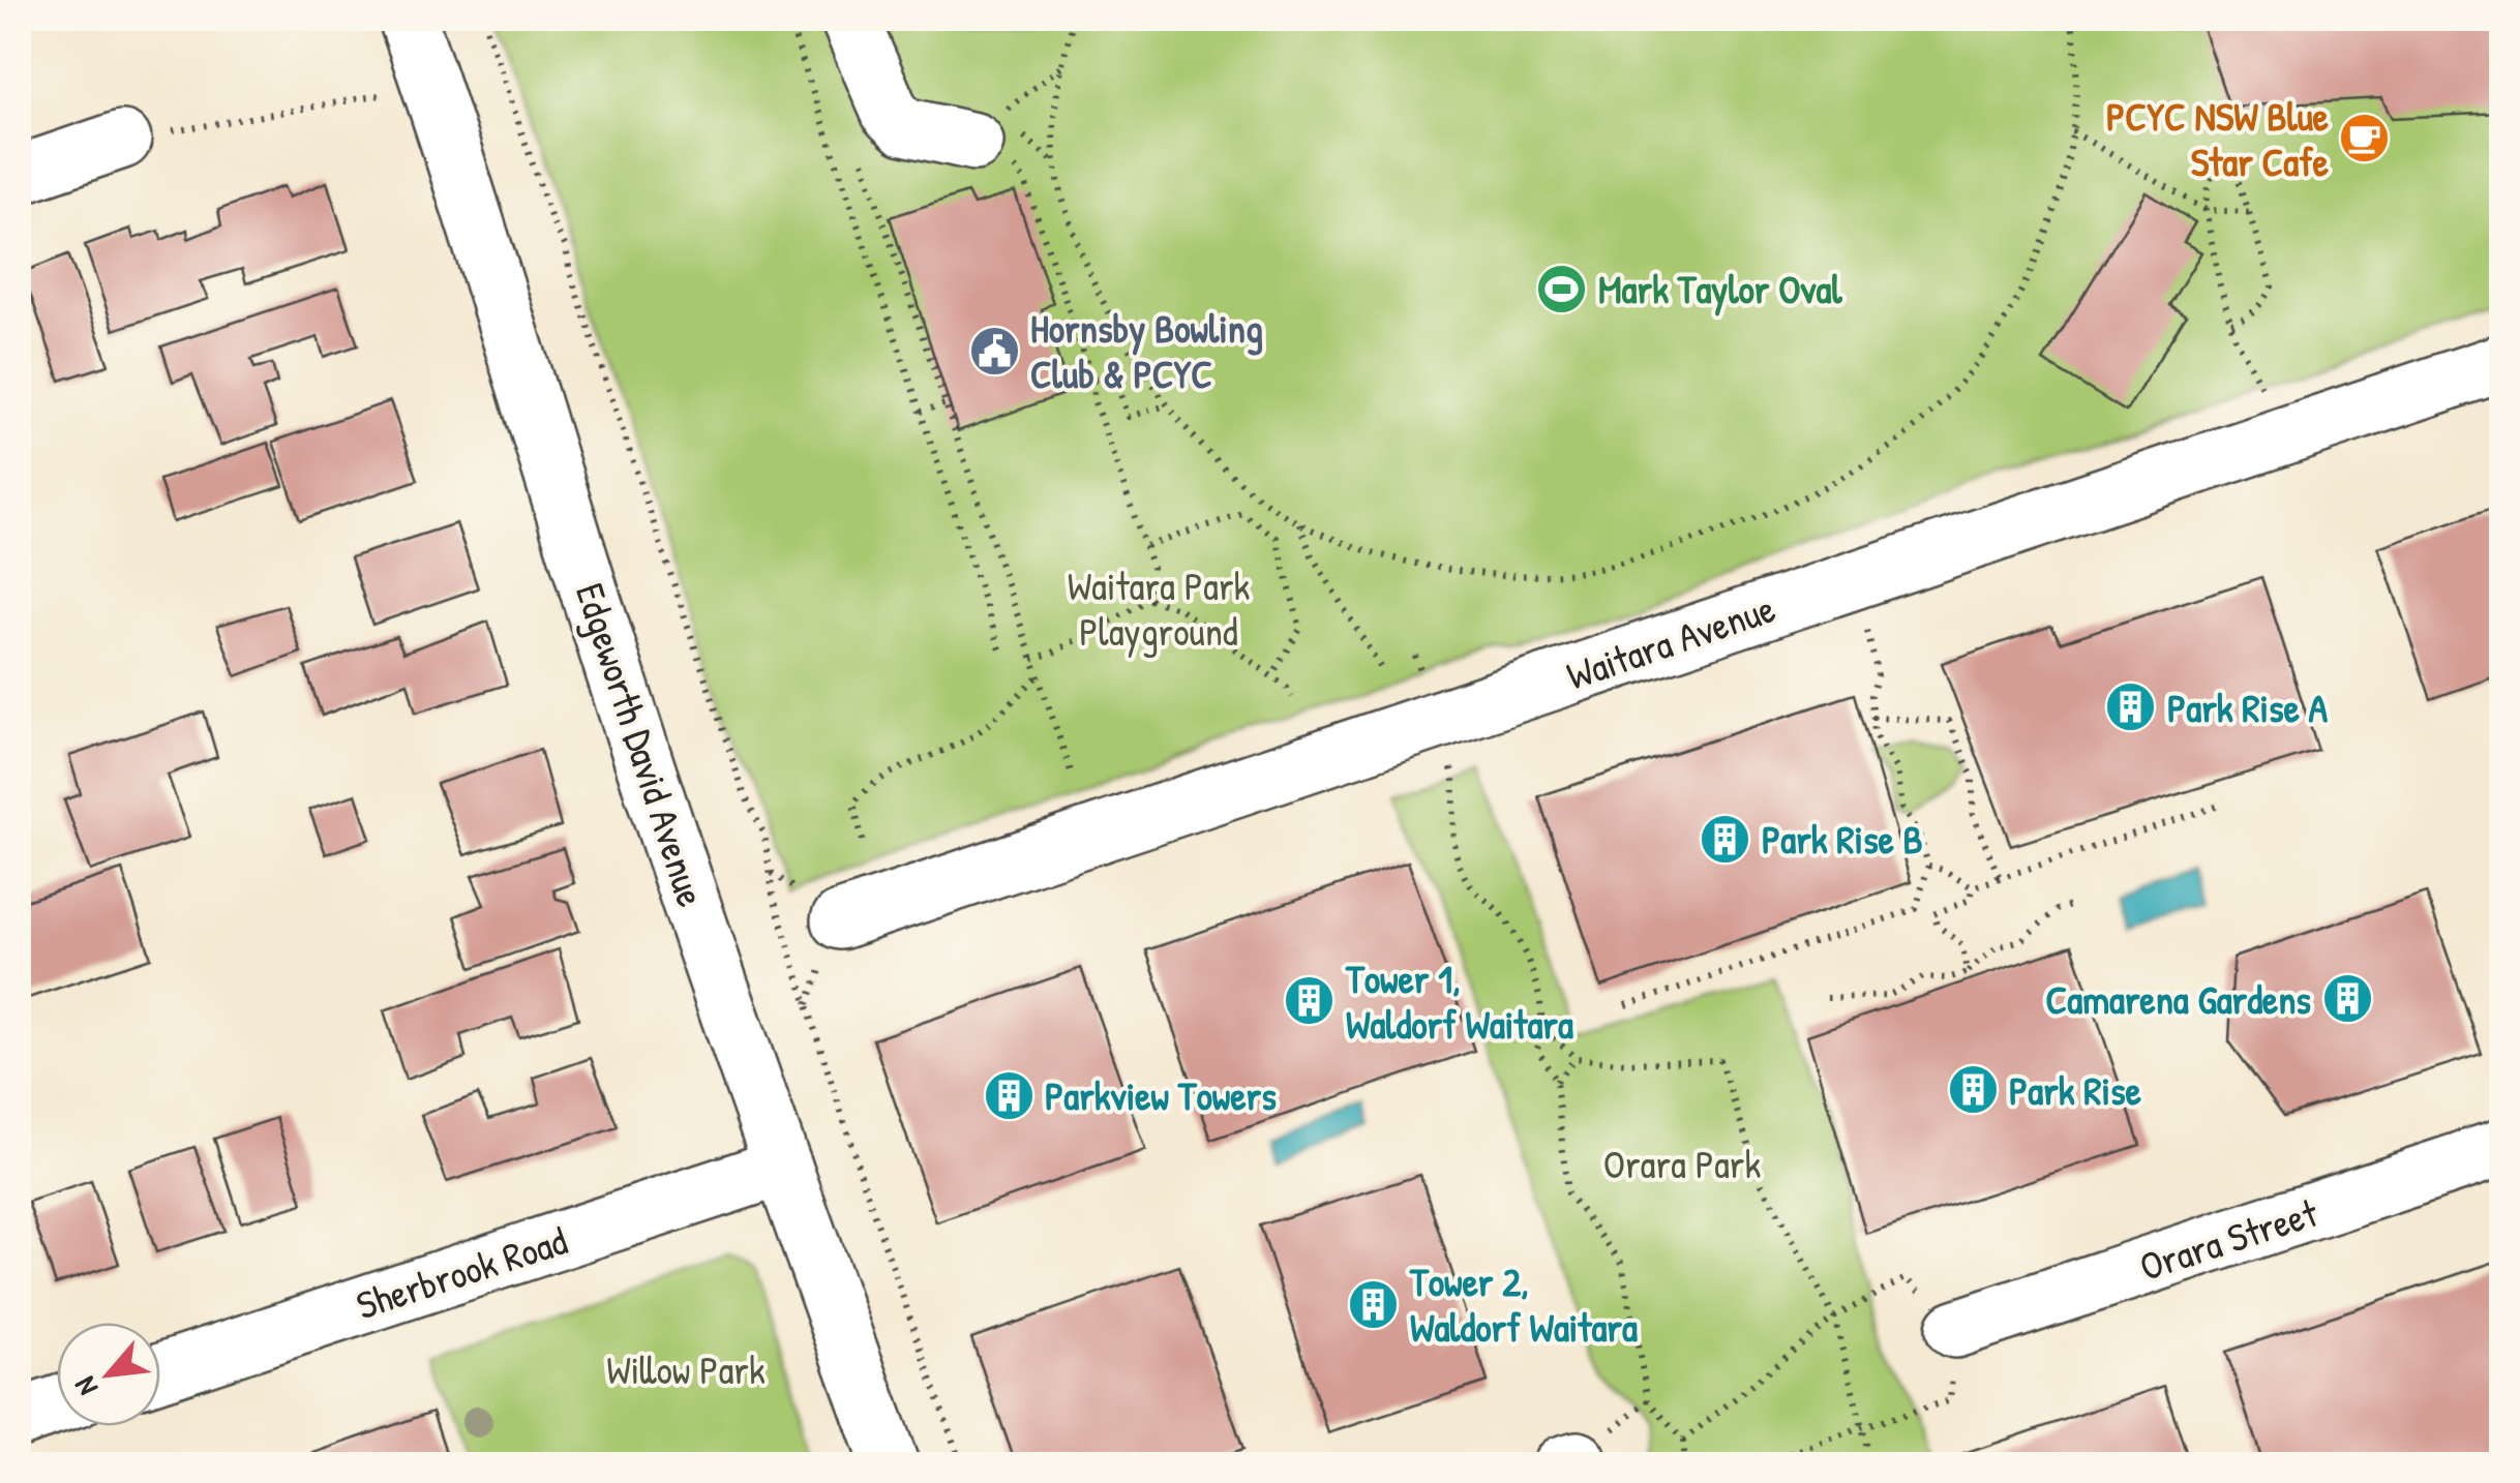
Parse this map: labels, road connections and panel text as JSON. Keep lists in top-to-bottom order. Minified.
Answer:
{"streets":{"street":["Waitara Avenue","Edgeworth David Avenue","Orara Street","Sherbrook Road"]},"crossings":[["Edgeworth David Avenue","Sherbrook Road"]],"parks":["Waitara Park Playground","Orara Park","Willow Park"],"places":{"cafe":["PCYC NSW Blue Star Cafe"],"sports":["Mark Taylor Oval"],"public building":["Hornsby Bowling Club & PCYC"],"building":["Park Rise A","Park Rise B","Camarena Gardens","Tower 1, Waldorf Waitara","Park Rise","Parkview Towers","Tower 2, Waldorf Waitara"]},"north":"bottom left"}
